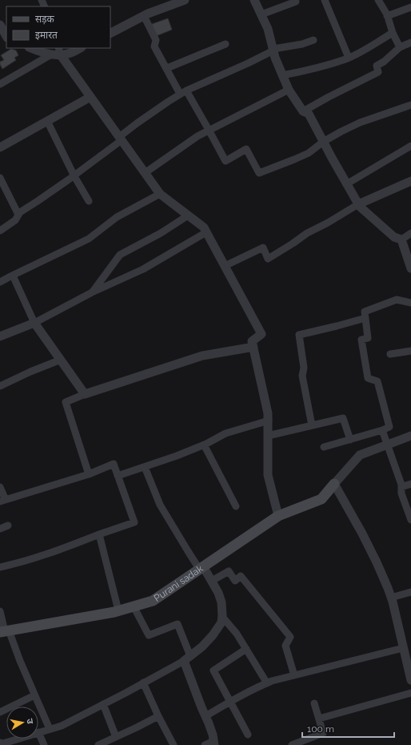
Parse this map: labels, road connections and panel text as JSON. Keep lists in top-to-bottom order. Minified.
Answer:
{"streets":{"main road":["Purani sadak"]},"legend":["सड़क","इमारत"],"scale_bar":"100 m","north":"right"}
